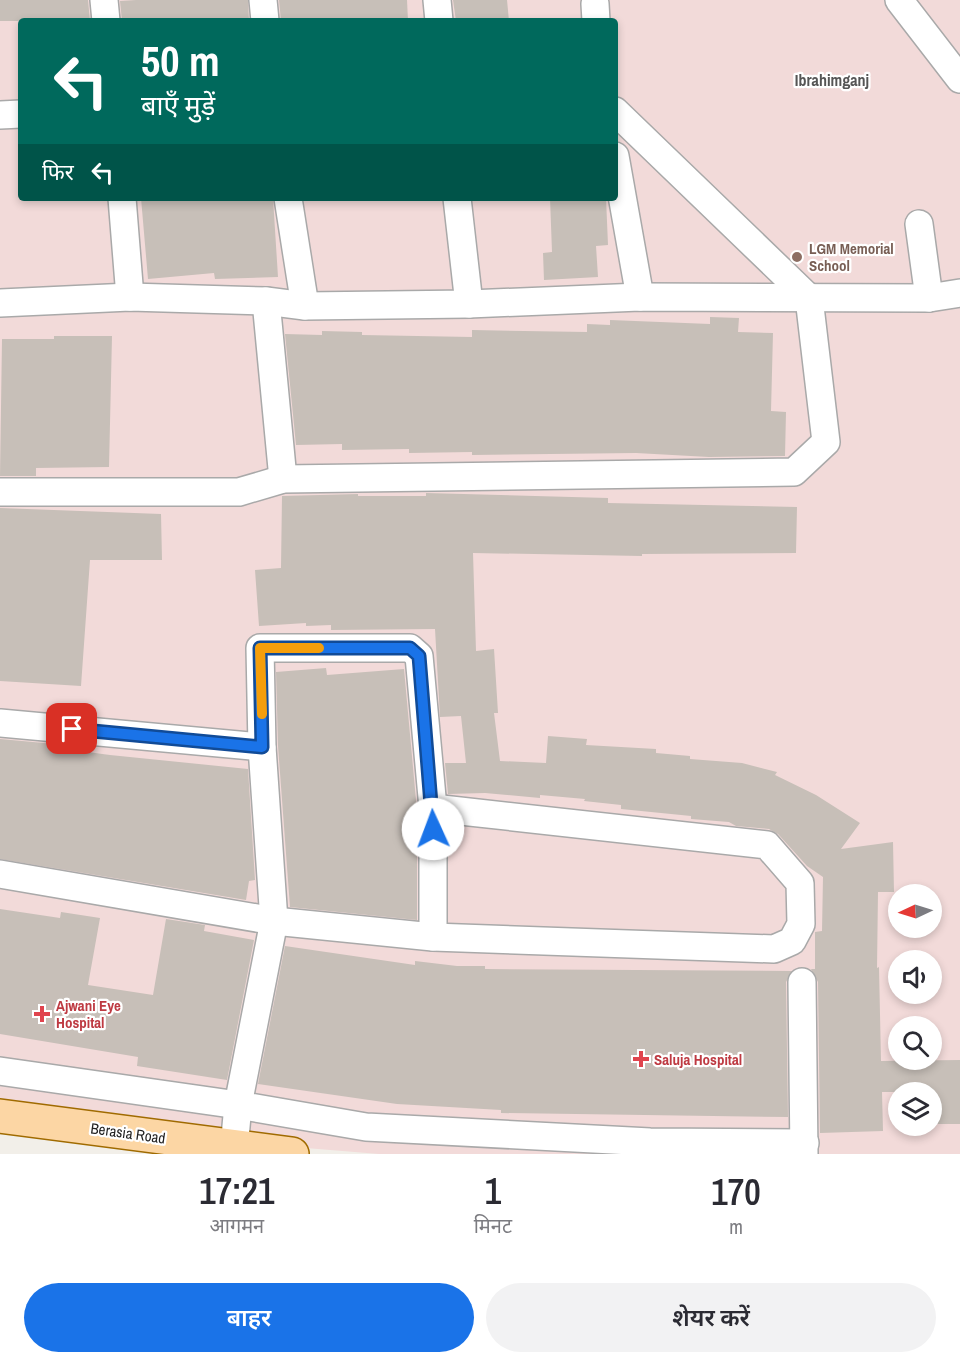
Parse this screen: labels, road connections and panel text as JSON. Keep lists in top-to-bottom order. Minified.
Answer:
{"streets":{"main road":["Berasia Road"]},"districts":["Ibrahimganj"],"places":{"other":["LGM Memorial School"],"health":["Ajwani Eye Hospital","Saluja Hospital"]},"north":"left","page":{"turn":["50 m","बाएँ मुड़ें"],"then":"फिर","eta":["17:21","आगमन","1","मिनट","170","m"],"buttons":["बाहर","शेयर करें"]}}
